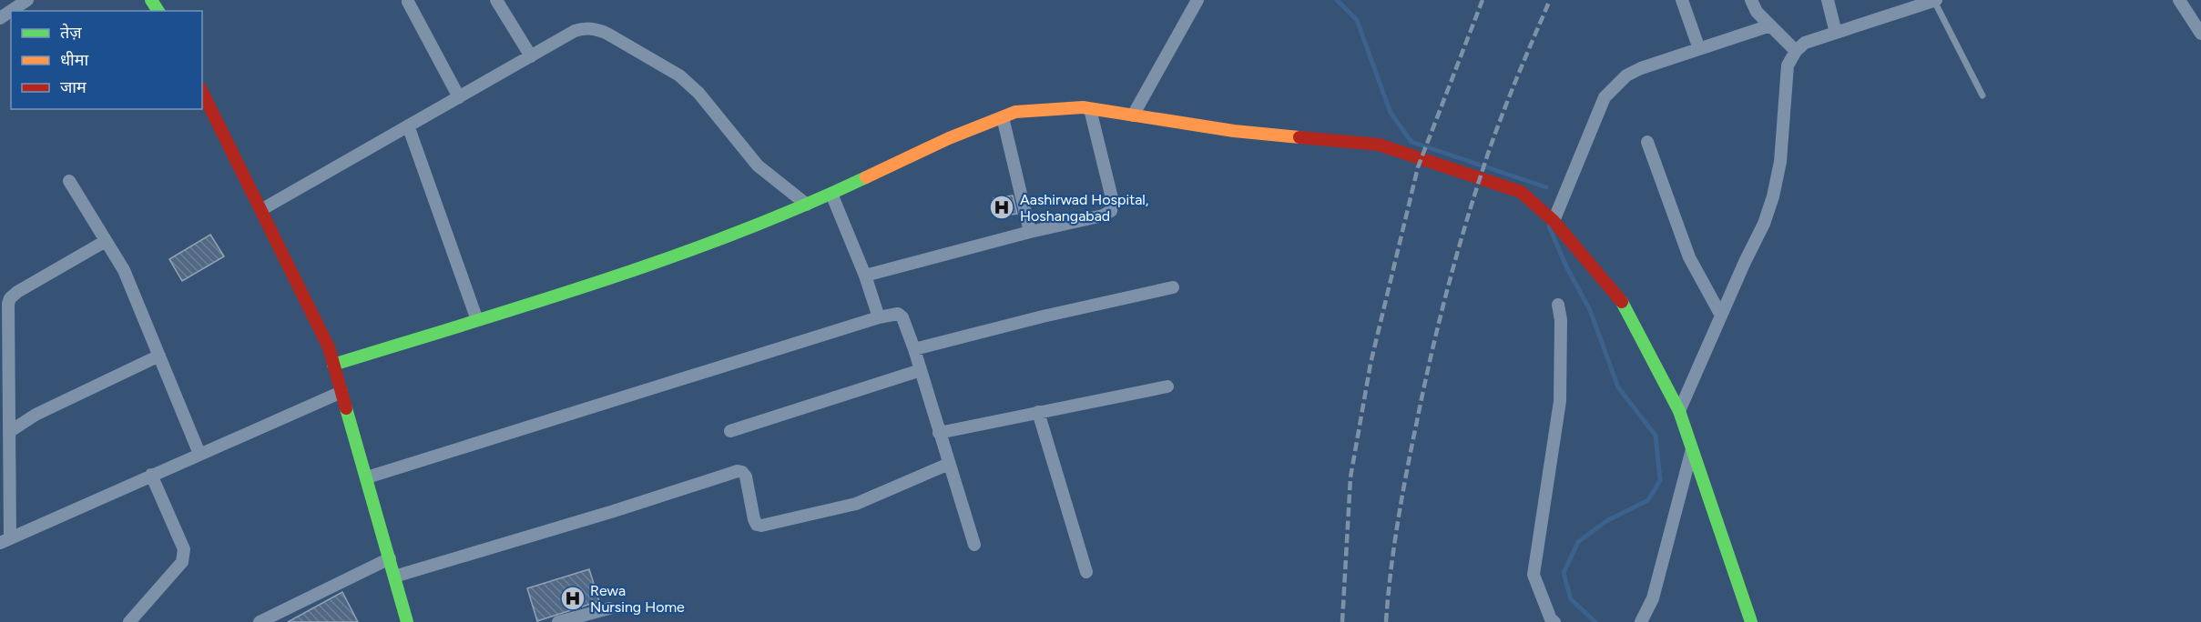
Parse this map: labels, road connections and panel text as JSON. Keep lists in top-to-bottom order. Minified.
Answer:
{"places":{"hospital":["Aashirwad Hospital, Hoshangabad","Rewa Nursing Home"]},"legend":["तेज़","धीमा","जाम"]}
